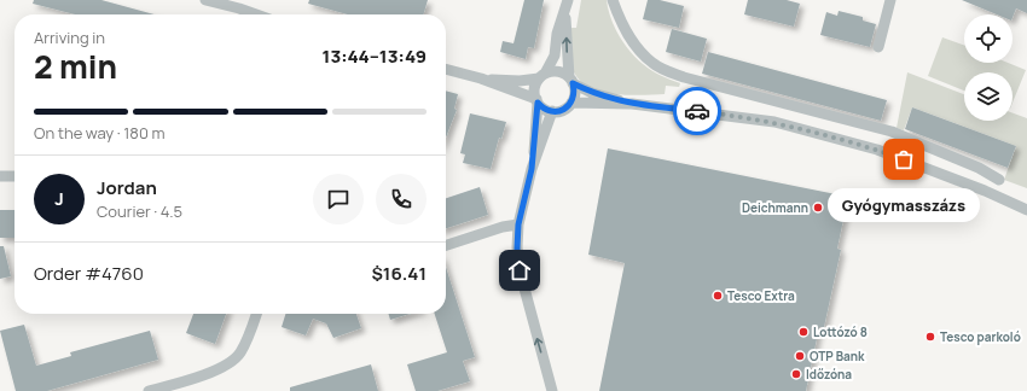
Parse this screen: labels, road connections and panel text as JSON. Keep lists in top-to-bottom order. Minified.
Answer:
{"places":["Gyógymasszázs","Deichmann","Tesco Extra","Lottózó 8","Tesco parkoló","OTP Bank","Időzóna"],"page":{"heading":["2 min","Arriving in","13:44–13:49"],"panel":["Jordan","Courier · 4.5","Order #4760","$16.41"],"bar":"On the way · 180 m","round":"J","bubble":"Gyógymasszázs"}}
